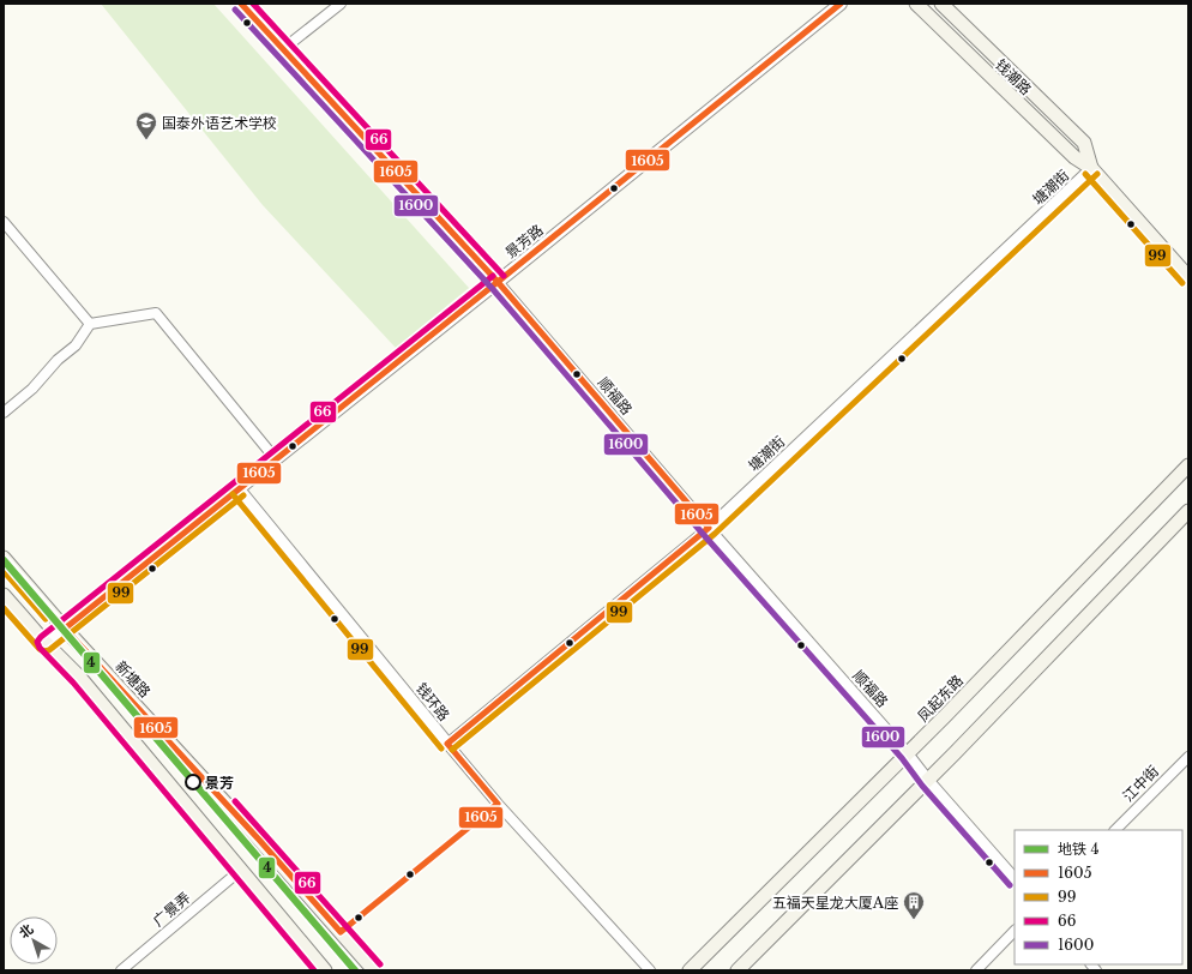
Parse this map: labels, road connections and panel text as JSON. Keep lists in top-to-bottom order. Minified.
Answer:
{"streets":{"main road":["钱潮路","新塘路","凤起东路"],"street":["塘潮街","景芳路","顺福路","钱环路","江中街","广景弄"]},"crossings":[["钱潮路","塘潮街"],["塘潮街","顺福路"],["塘潮街","钱环路"],["景芳路","顺福路"],["景芳路","新塘路"],["景芳路","钱环路"],["顺福路","凤起东路"]],"places":{"school or university":["国泰外语艺术学校"],"other":["景芳"],"building":["五福天星龙大厦A座"]},"lines":["transit line 1605","transit line 66","transit line 1600","transit line 99","metro line 4"],"legend":["地铁 4","1605","99","66","1600"],"north":"top left"}
